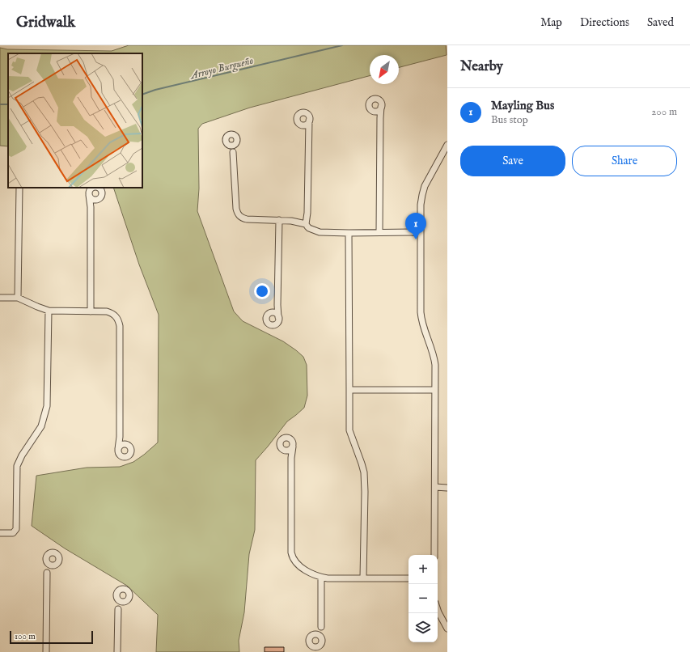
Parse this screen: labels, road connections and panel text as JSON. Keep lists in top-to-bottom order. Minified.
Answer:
{"water":["Arroyo Burgueño"],"scale_bar":"100 m","north":"bottom left","page":{"header":"Gridwalk","nav":["Map","Directions","Saved"],"heading":"Nearby","list":[{"mark":"1","name":"Mayling Bus","note":"Bus stop","value":"200 m"}],"buttons":["Save","Share"],"pins":"1","map_buttons":["+","−"],"scale":"100 m"}}
